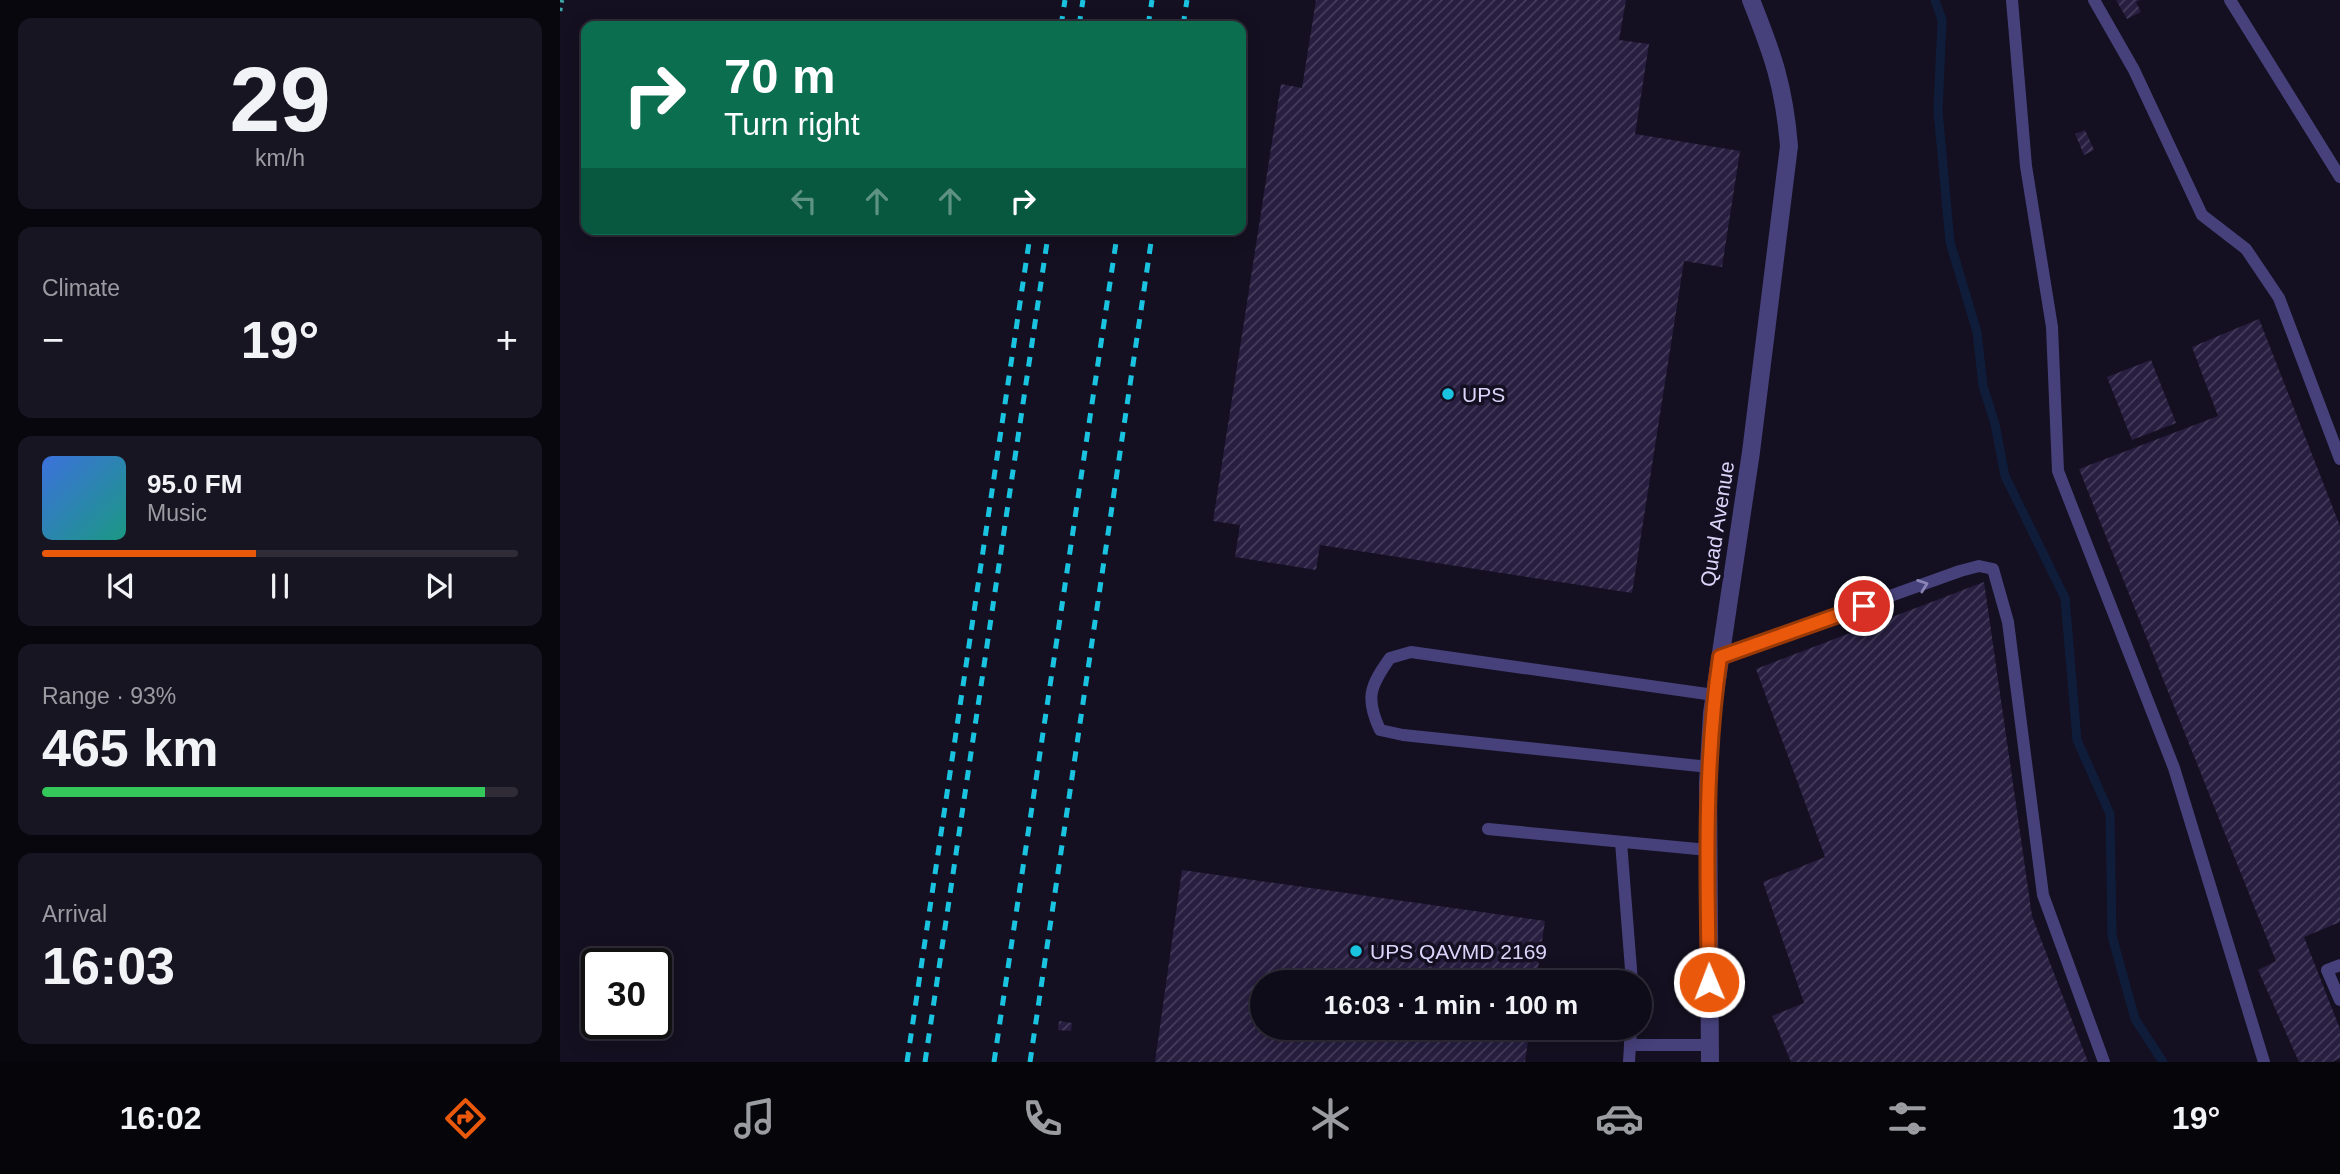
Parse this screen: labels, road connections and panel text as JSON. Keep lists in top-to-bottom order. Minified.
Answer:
{"streets":{"street":["Quad Avenue"]},"places":["UPS","UPS QAVMD 2169"],"page":{"tile":[["29","km/h"],"Climate",["Range · 93%","465 km"],["Arrival","16:03"]],"turn":["70 m","Turn right"],"heat":["−","19°","+"],"song":["95.0 FM","Music"],"limit":"30","trip":"16:03 · 1 min · 100 m","tabs":["16:02","19°"]}}
